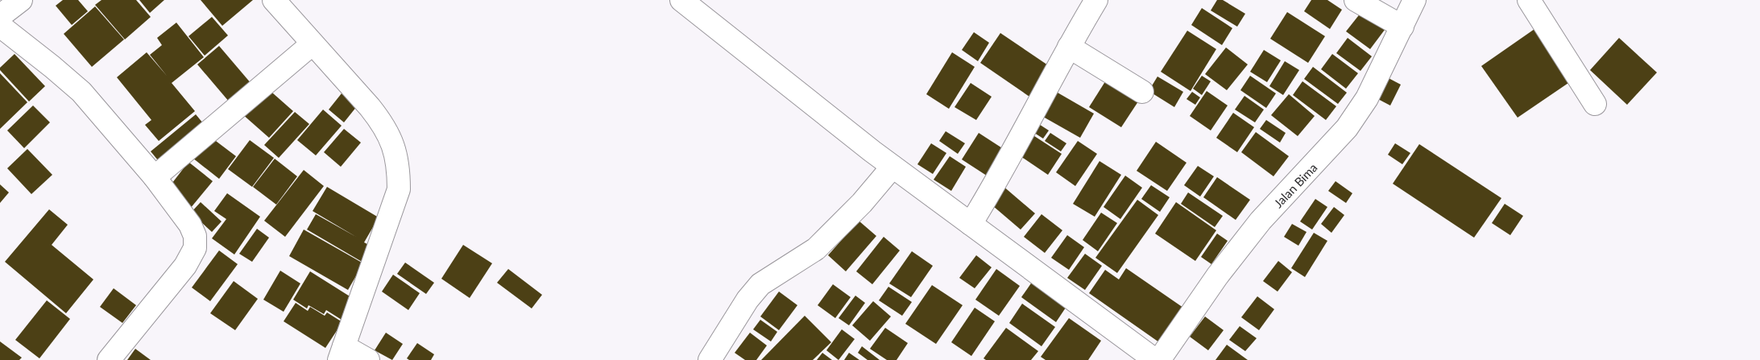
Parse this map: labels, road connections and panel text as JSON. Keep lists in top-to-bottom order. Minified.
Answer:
{"streets":{"street":["Jalan Bima"]}}
